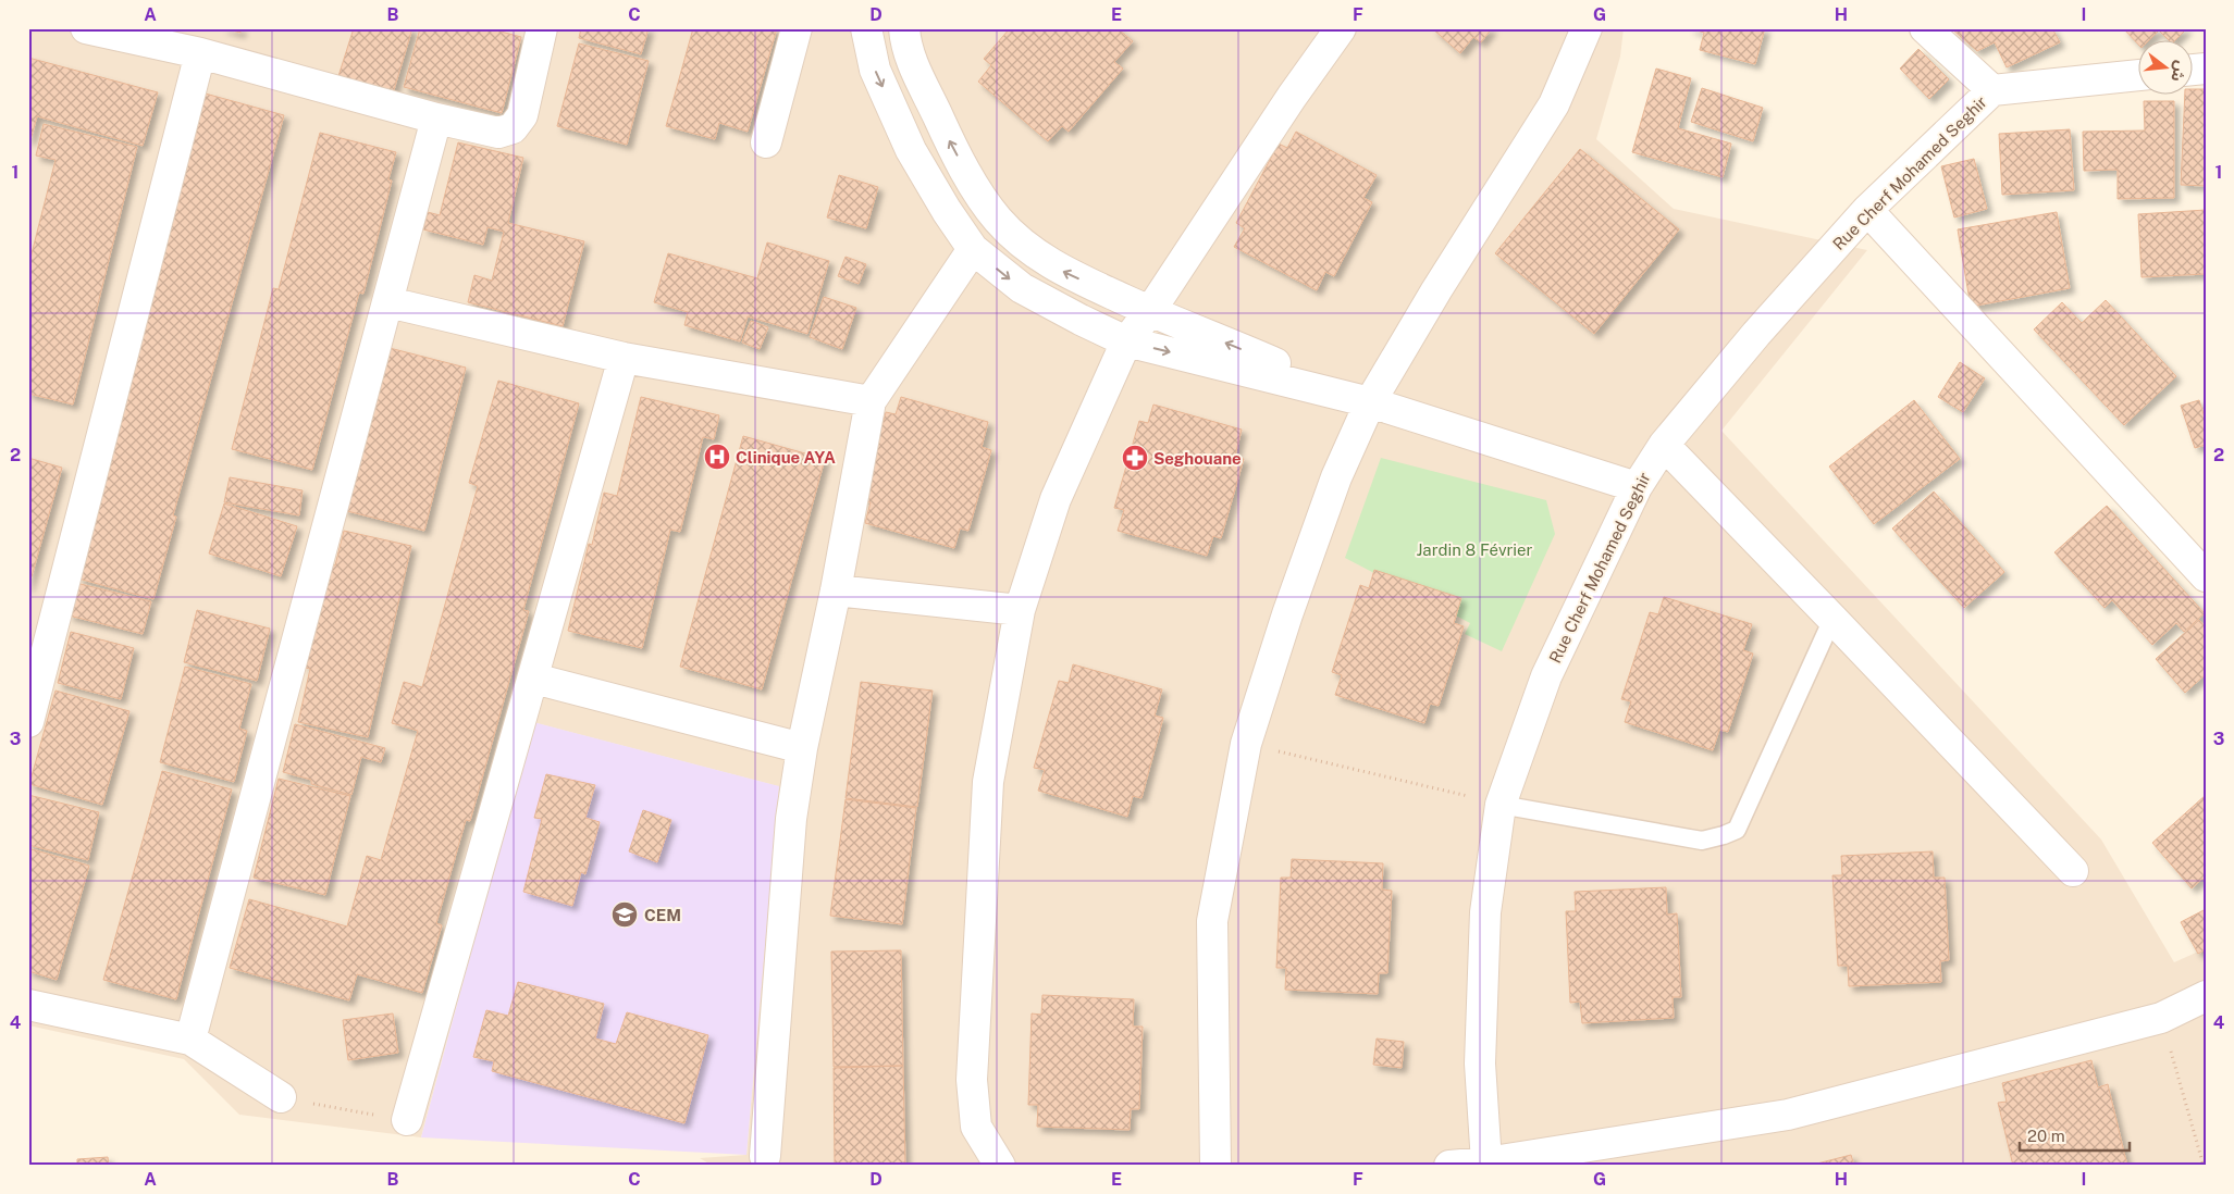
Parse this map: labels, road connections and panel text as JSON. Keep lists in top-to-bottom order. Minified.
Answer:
{"streets":{"street":["Rue Cherf Mohamed Seghir"]},"parks":["Jardin 8 Février"],"places":{"hospital":["Clinique AYA"],"pharmacy":["Seghouane"],"school or university":["CEM"]},"scale_bar":"20 m","north":"right","grid":{"columns":["A","B","C","D","E","F","G","H","I"],"rows":["1","2","3","4"]}}
